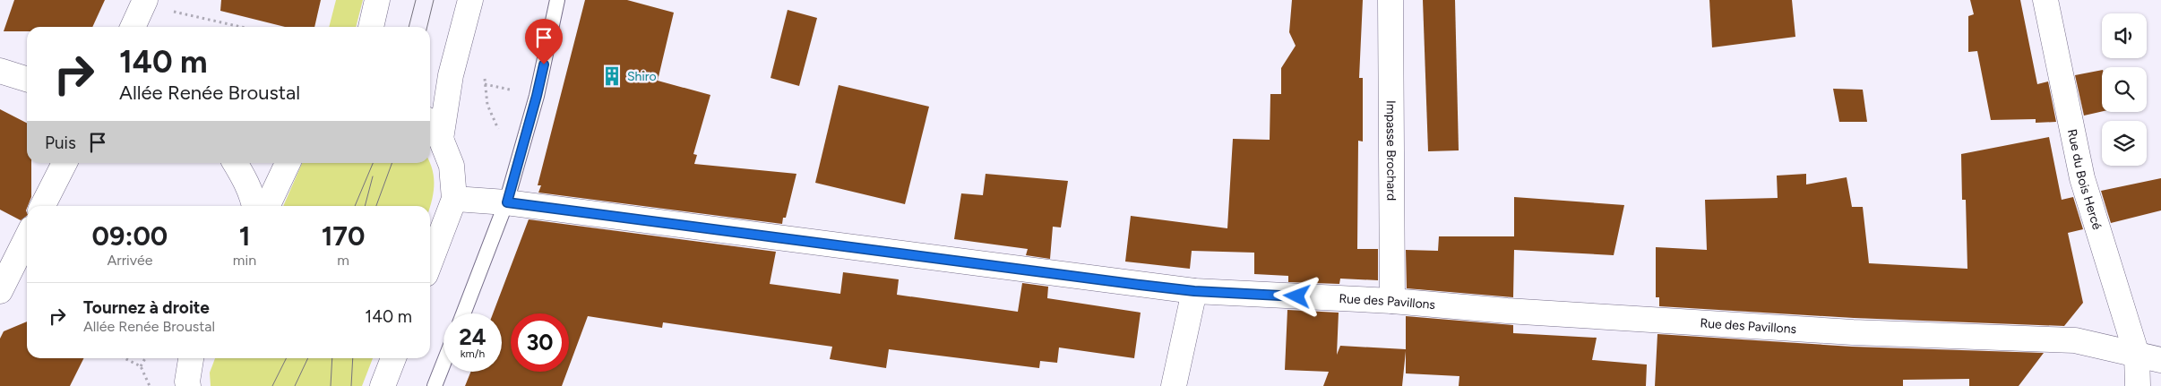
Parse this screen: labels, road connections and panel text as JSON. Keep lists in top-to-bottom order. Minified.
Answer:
{"streets":{"street":["Impasse Brochard","Rue du Bois Hercé","Rue des Pavillons"]},"crossings":[["Impasse Brochard","Rue des Pavillons"],["Rue du Bois Hercé","Rue des Pavillons"]],"places":{"building":["Shiro"]},"page":{"turn":["140 m","Allée Renée Broustal"],"then":"Puis","eta":["09:00","Arrivée","1","min","170","m"],"list":[{"name":"Tournez à droite","note":"Allée Renée Broustal","value":"140 m"}],"speed":"24 km/h","limit":"30"}}
